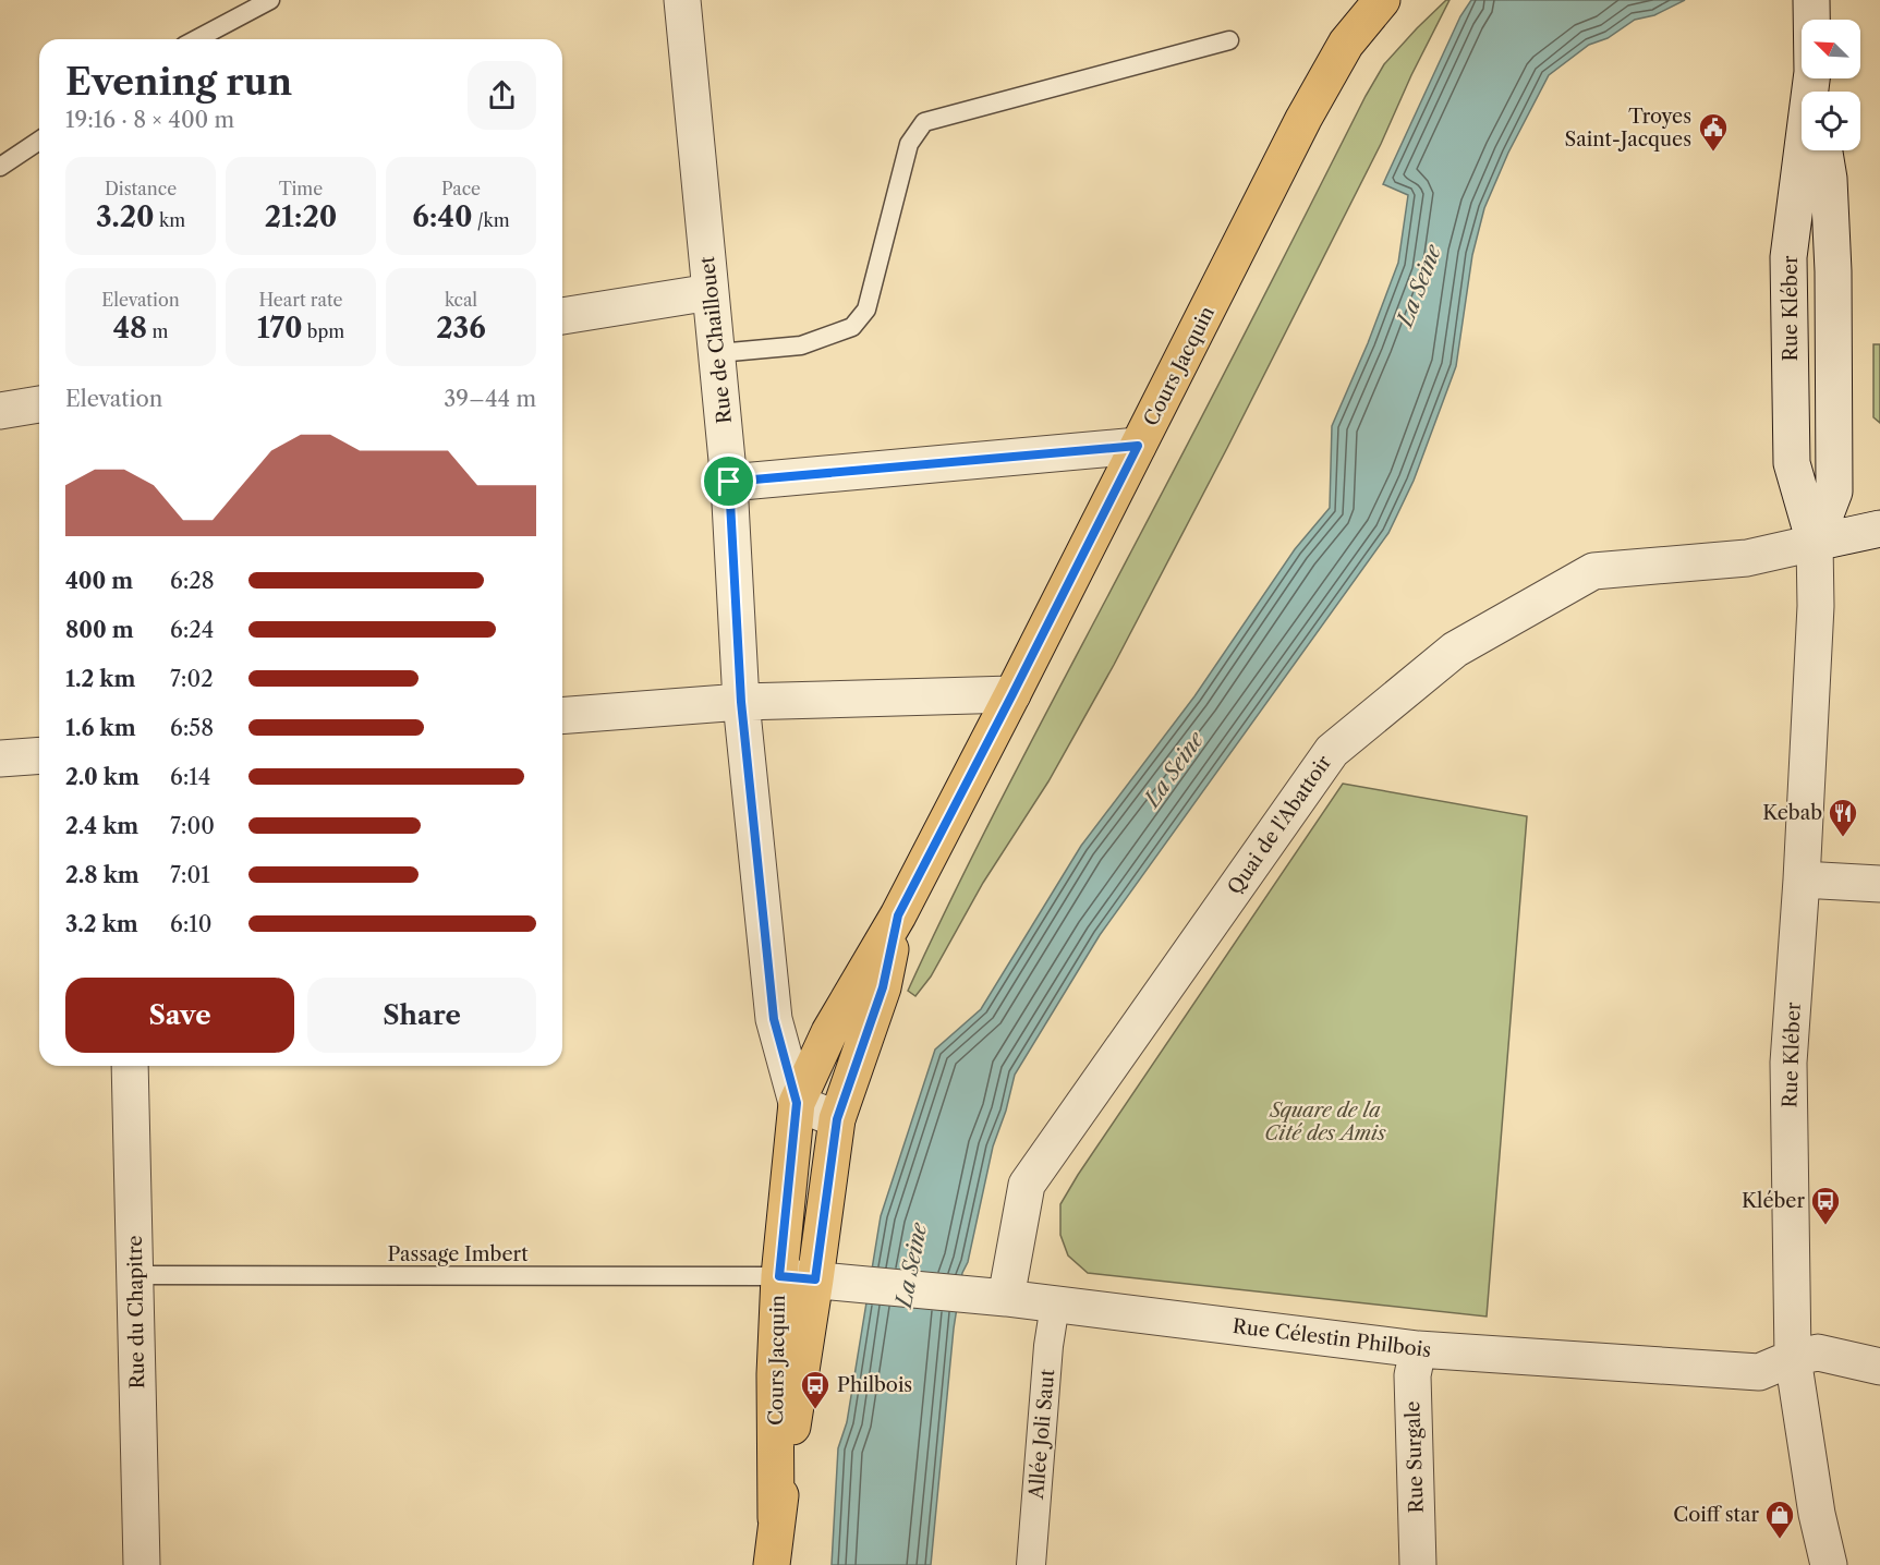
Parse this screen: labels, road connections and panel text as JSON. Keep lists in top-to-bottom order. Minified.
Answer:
{"streets":{"main road":["Cours Jacquin"],"street":["Rue Kléber","Rue de Chaillouet","Quai de l'Abattoir","Rue du Chapitre","Rue Célestin Philbois","Allée Joli Saut","Rue Surgale"],"lane":["Passage Imbert"]},"crossings":[["Rue Kléber","Quai de l'Abattoir"],["Rue Kléber","Rue Célestin Philbois"],["Rue de Chaillouet","Cours Jacquin"],["Cours Jacquin","Passage Imbert"],["Cours Jacquin","Rue Célestin Philbois"],["Quai de l'Abattoir","Rue Célestin Philbois"],["Passage Imbert","Rue du Chapitre"],["Passage Imbert","Rue Célestin Philbois"],["Rue Célestin Philbois","Allée Joli Saut"],["Rue Célestin Philbois","Rue Surgale"]],"water":["La Seine"],"parks":["Square de la Cité des Amis"],"places":{"public building":["Troyes Saint-Jacques"],"restaurant":["Kebab"],"bus stop":["Kléber","Philbois"],"shop":["Coiff star"]},"north":"top left","page":{"heading":["Evening run","19:16 · 8 × 400 m"],"stats":[["Distance","3.20 km"],["Time","21:20"],["Pace","6:40 /km"],["Elevation","48 m"],["Heart rate","170 bpm"],["kcal","236"]],"chart":["Elevation","39–44 m"],"list":[{"name":"400 m","note":"6:28"},{"name":"800 m","note":"6:24"},{"name":"1.2 km","note":"7:02"},{"name":"1.6 km","note":"6:58"},{"name":"2.0 km","note":"6:14"},{"name":"2.4 km","note":"7:00"},{"name":"2.8 km","note":"7:01"},{"name":"3.2 km","note":"6:10"}],"buttons":["Save","Share"]}}
